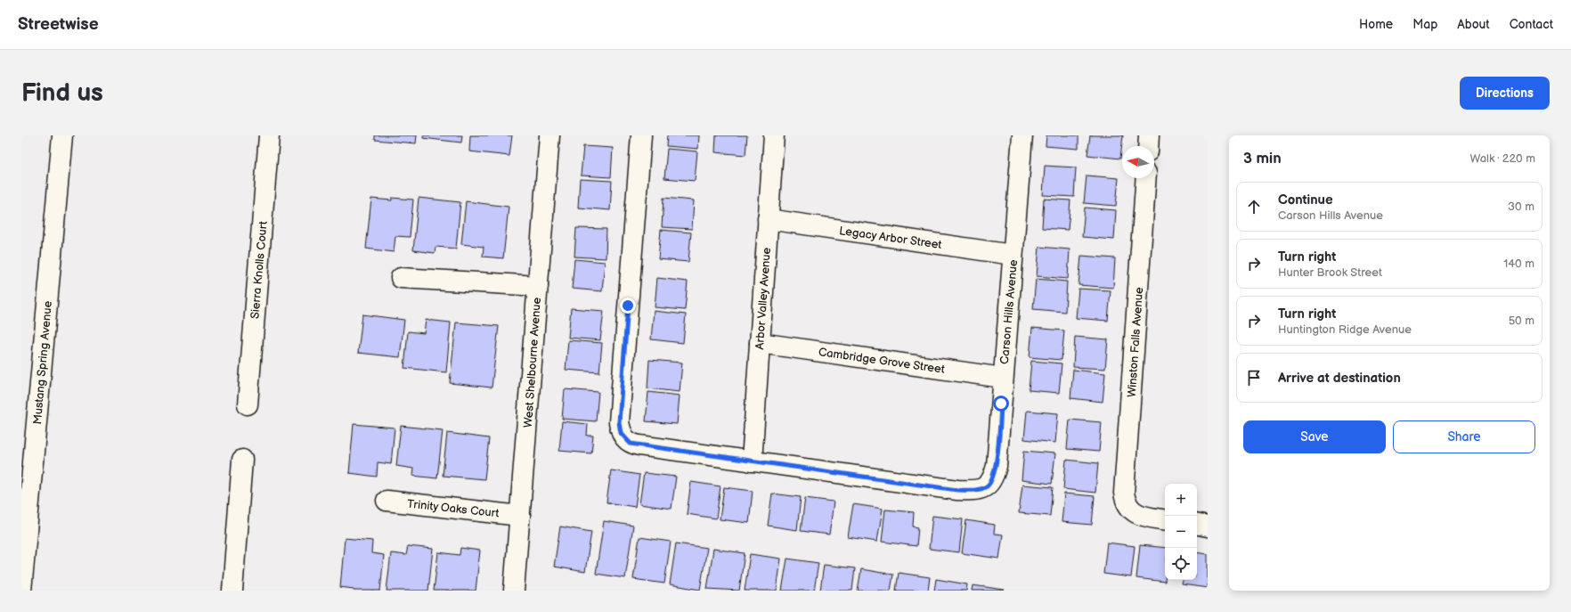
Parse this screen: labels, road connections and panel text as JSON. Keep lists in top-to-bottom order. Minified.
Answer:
{"streets":{"street":["Legacy Arbor Street","Sierra Knolls Court","Arbor Valley Avenue","Carson Hills Avenue","Winston Falls Avenue","Cambridge Grove Street","Mustang Spring Avenue","West Shelbourne Avenue","Trinity Oaks Court"]},"crossings":[["Legacy Arbor Street","Arbor Valley Avenue"],["Legacy Arbor Street","Carson Hills Avenue"],["Arbor Valley Avenue","Carson Hills Avenue"],["Arbor Valley Avenue","Cambridge Grove Street"],["Carson Hills Avenue","Cambridge Grove Street"],["West Shelbourne Avenue","Trinity Oaks Court"]],"north":"left","page":{"header":"Streetwise","nav":["Home","Map","About","Contact"],"buttons":["Directions",["Save","Share"]],"title":"Find us","heading":["3 min","Walk · 220 m"],"list":[["Continue","Carson Hills Avenue","30 m"],["Turn right","Hunter Brook Street","140 m"],["Turn right","Huntington Ridge Avenue","50 m"],"Arrive at destination"],"map_buttons":["+","−"]}}
